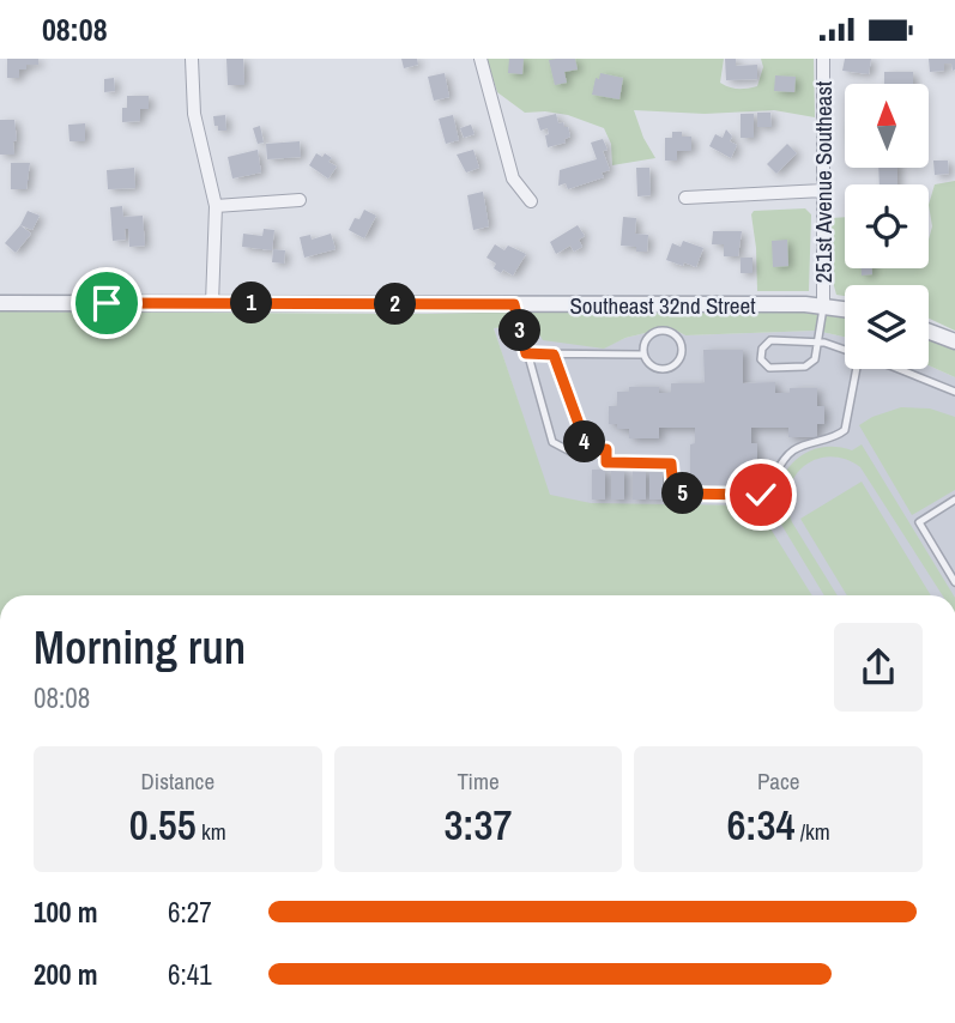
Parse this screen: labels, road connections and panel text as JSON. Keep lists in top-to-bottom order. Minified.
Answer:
{"streets":{"street":["251st Avenue Southeast","Southeast 32nd Street"]},"crossings":[["251st Avenue Southeast","Southeast 32nd Street"]],"north":"top","page":{"status":"08:08","pins":["1","2","3","4","5"],"heading":["Morning run","08:08"],"stats":[["Distance","0.55 km"],["Time","3:37"],["Pace","6:34 /km"]],"list":[{"name":"100 m","note":"6:27"},{"name":"200 m","note":"6:41"}]}}
